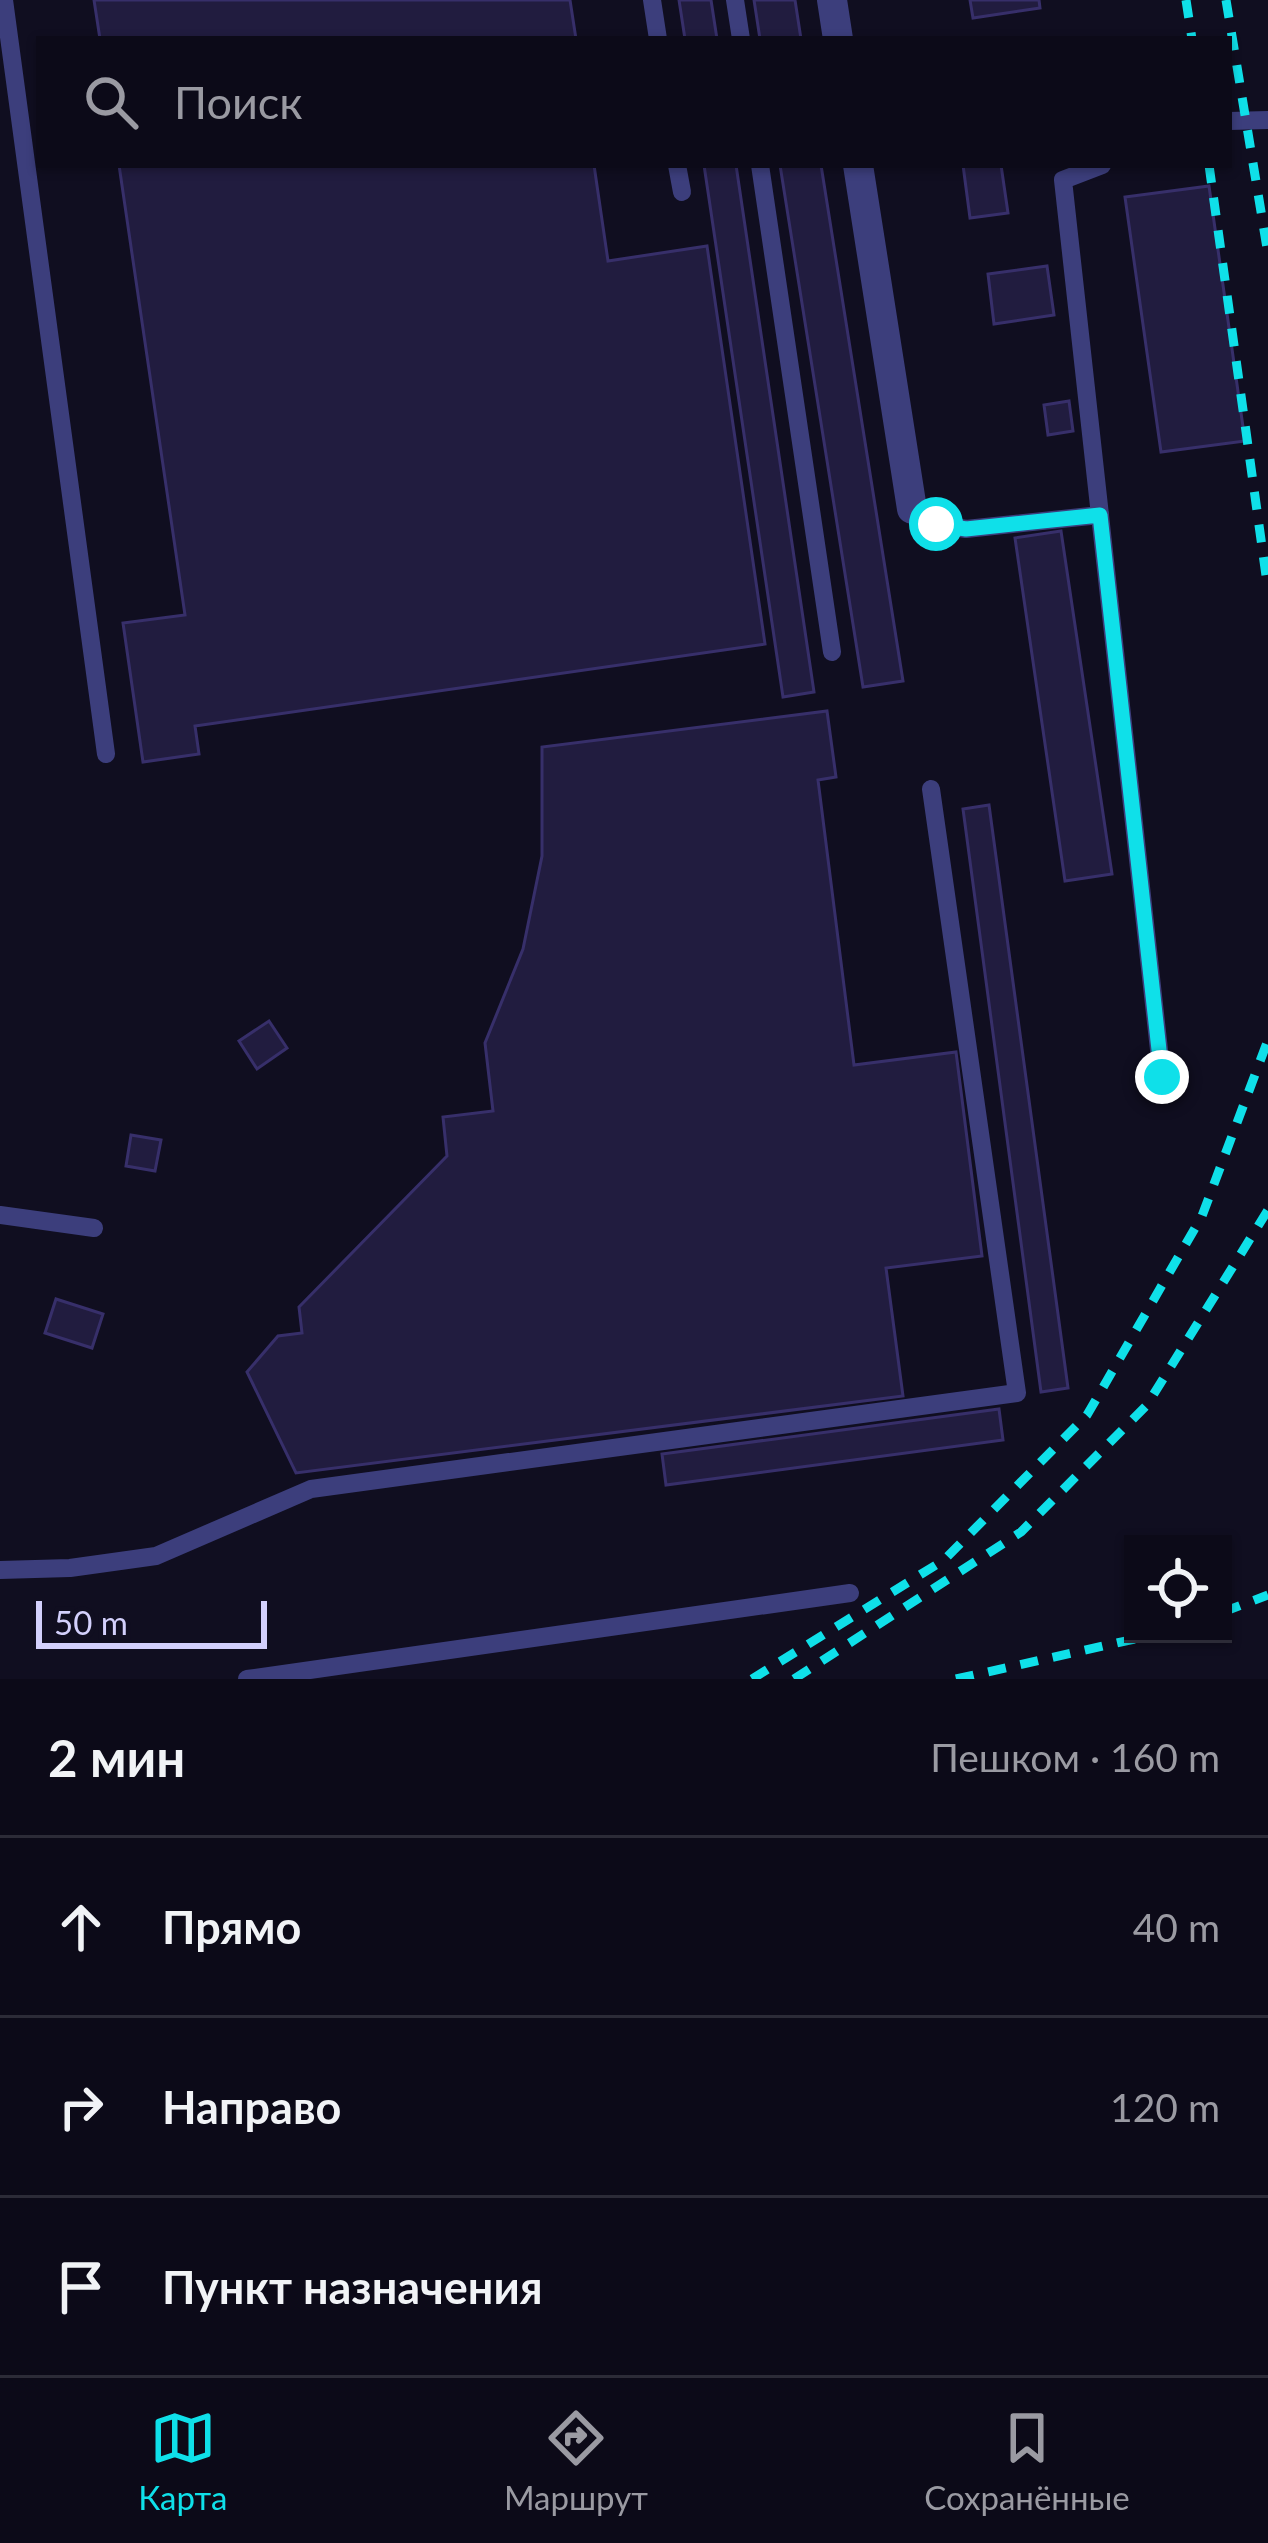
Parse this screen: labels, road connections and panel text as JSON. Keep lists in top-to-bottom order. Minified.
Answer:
{"scale_bar":"50 m","page":{"search":"Поиск","scale":"50 m","heading":["2 мин","Пешком · 160 m"],"list":[["Прямо","40 m"],["Направо","120 m"],"Пункт назначения"],"nav":["Карта","Маршрут","Сохранённые"]}}
